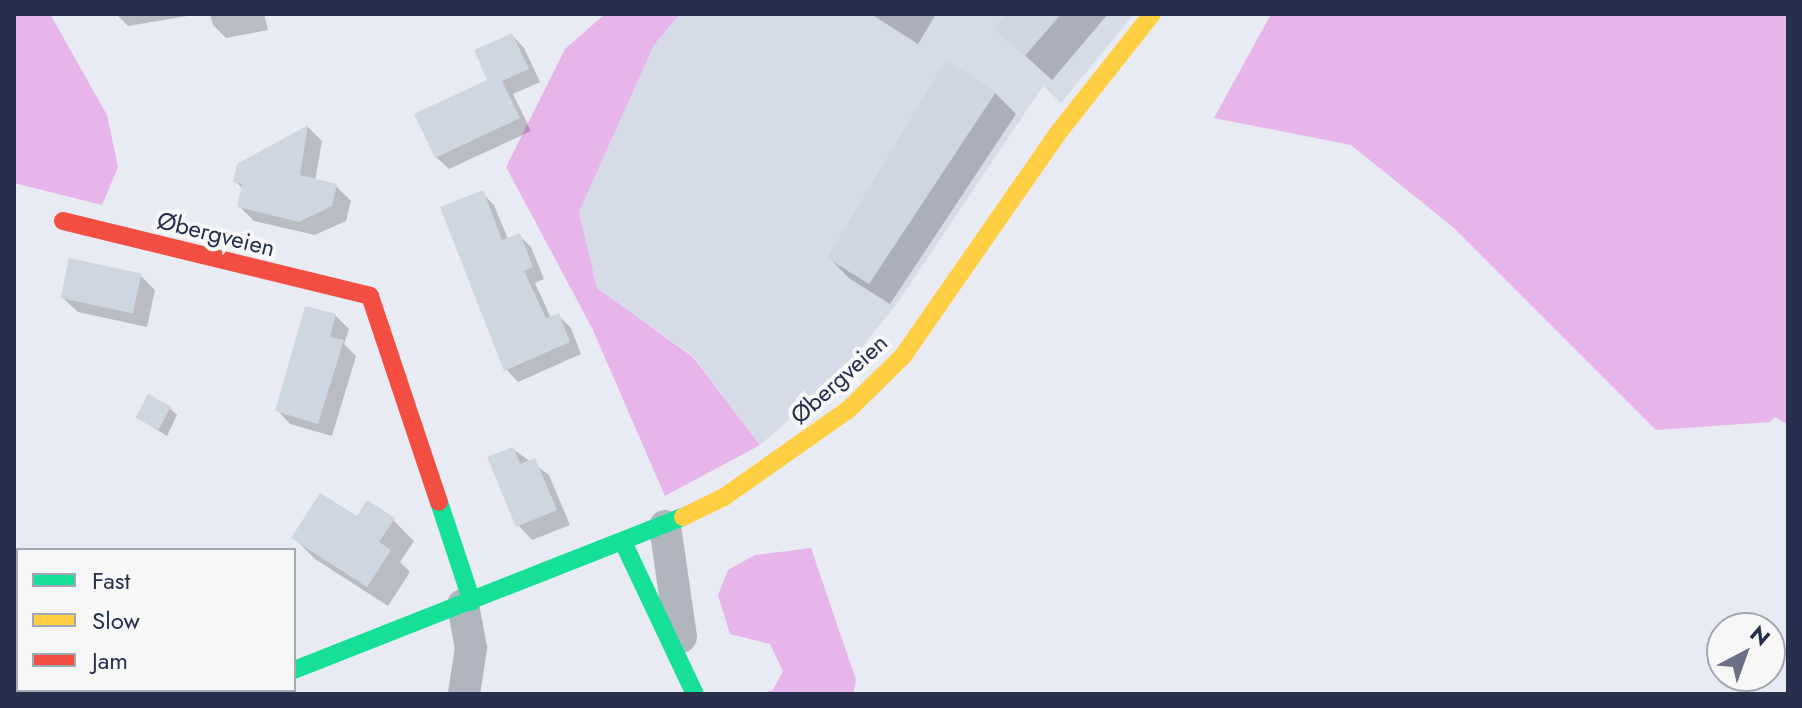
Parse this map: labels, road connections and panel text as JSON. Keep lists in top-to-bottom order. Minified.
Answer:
{"streets":{"main road":["Øbergveien"]},"legend":["Fast","Slow","Jam"],"north":"top right"}
